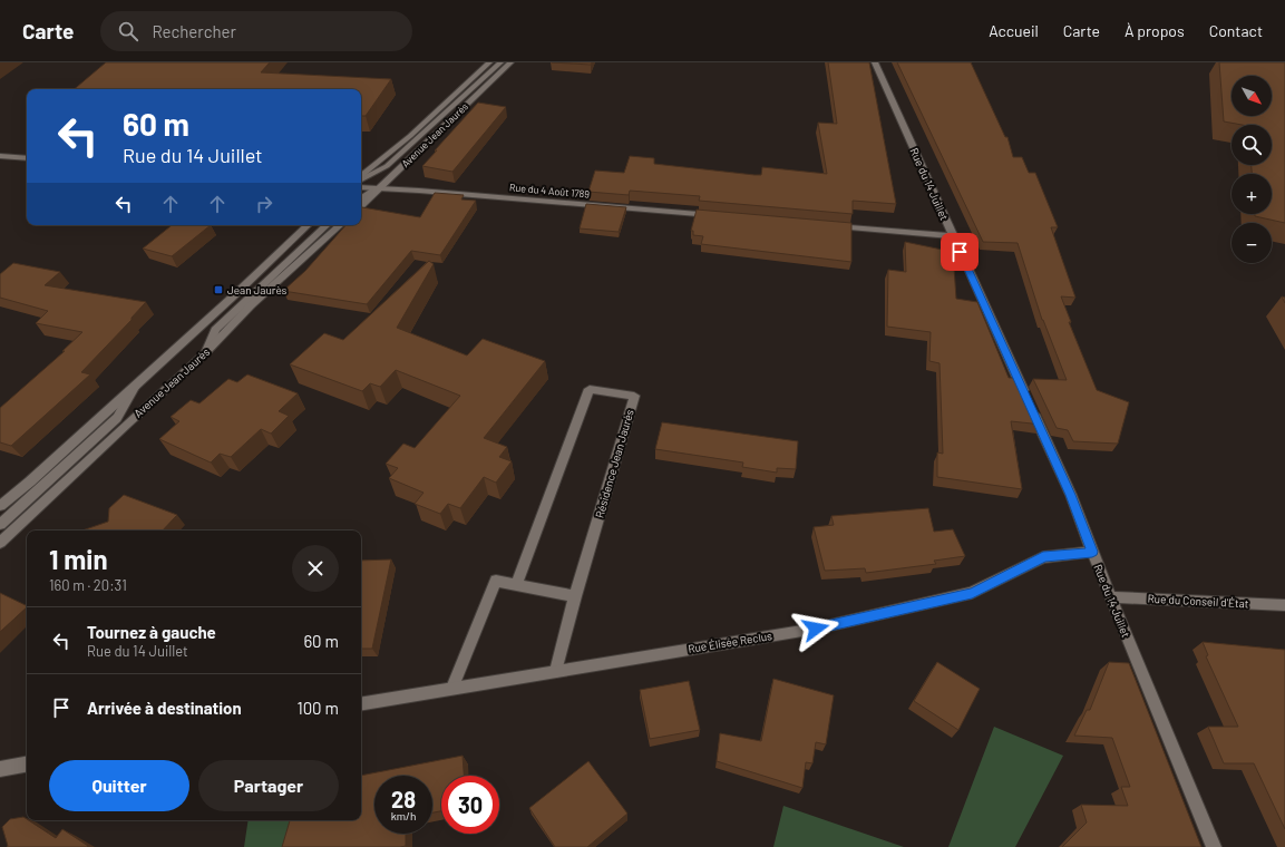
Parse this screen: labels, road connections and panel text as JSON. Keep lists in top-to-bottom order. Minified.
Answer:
{"streets":{"street":["Avenue Jean Jaurès","Rue du 14 Juillet","Rue du 4 Août 1789","Résidence Jean Jaurès","Rue du Conseil d'État","Rue Élisée Reclus"]},"crossings":[["Avenue Jean Jaurès","Rue du 4 Août 1789"],["Rue du 14 Juillet","Rue du Conseil d'État"],["Rue du 14 Juillet","Rue Élisée Reclus"],["Résidence Jean Jaurès","Rue Élisée Reclus"]],"places":{"transit":["Jean Jaurès"]},"north":"bottom right","page":{"header":"Carte","search":"Rechercher","nav":["Accueil","Carte","À propos","Contact"],"map_buttons":["+","−"],"turn":["60 m","Rue du 14 Juillet"],"heading":["1 min","160 m · 20:31"],"list":[{"name":"Tournez à gauche","note":"Rue du 14 Juillet","value":"60 m"},{"name":"Arrivée à destination","value":"100 m"}],"buttons":["Quitter","Partager"],"speed":"28 km/h","limit":"30"}}
